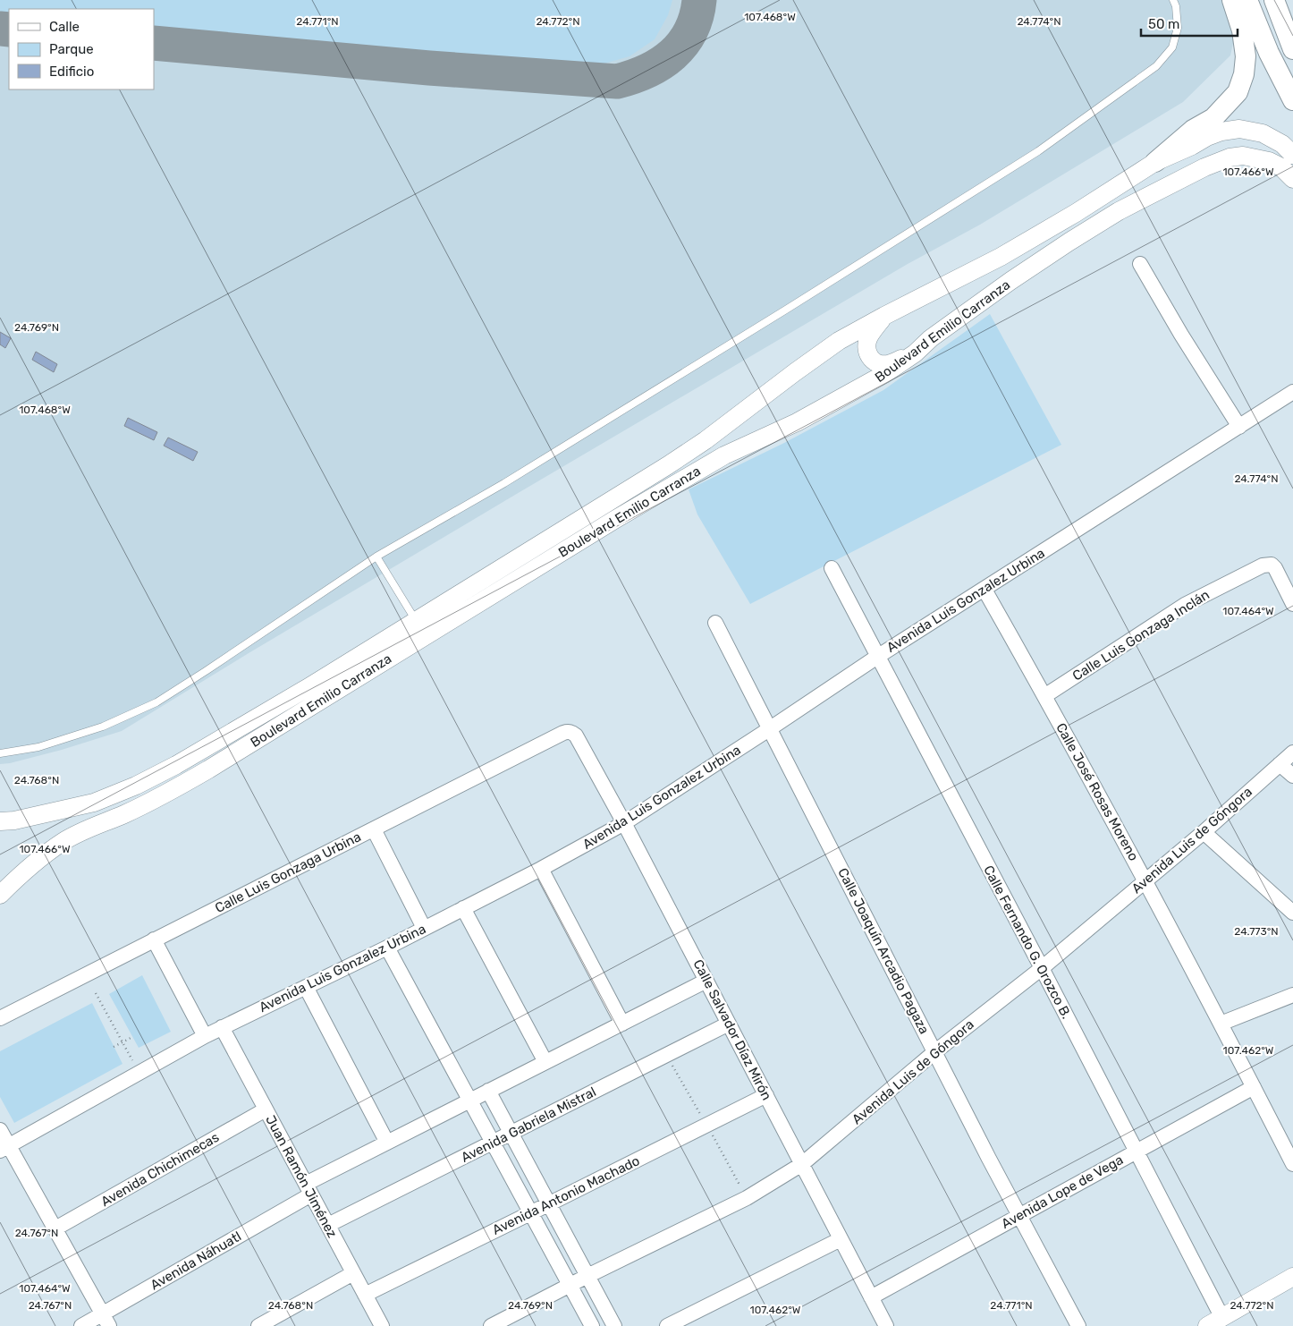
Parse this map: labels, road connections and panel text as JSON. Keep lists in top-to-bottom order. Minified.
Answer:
{"streets":{"street":["Boulevard Emilio Carranza","Avenida Luis Gonzalez Urbina","Calle Luis Gonzaga Inclán","Calle José Rosas Moreno","Avenida Luis de Góngora","Calle Luis Gonzaga Urbina","Calle Fernando G. Orozco B.","Calle Joaquín Arcadio Pagaza","Calle Salvador Díaz Mirón","Avenida Gabriela Mistral","Avenida Chichimecas","Juan Ramón Jiménez","Avenida Lope de Vega","Avenida Antonio Machado","Avenida Náhuatl"]},"crossings":[["Avenida Luis Gonzalez Urbina","Calle José Rosas Moreno"],["Avenida Luis Gonzalez Urbina","Calle Fernando G. Orozco B."],["Avenida Luis Gonzalez Urbina","Calle Joaquín Arcadio Pagaza"],["Avenida Luis Gonzalez Urbina","Calle Salvador Díaz Mirón"],["Avenida Luis Gonzalez Urbina","Juan Ramón Jiménez"],["Calle Luis Gonzaga Inclán","Calle José Rosas Moreno"],["Calle José Rosas Moreno","Avenida Luis de Góngora"],["Calle José Rosas Moreno","Avenida Lope de Vega"],["Avenida Luis de Góngora","Calle Fernando G. Orozco B."],["Avenida Luis de Góngora","Calle Joaquín Arcadio Pagaza"],["Avenida Luis de Góngora","Calle Salvador Díaz Mirón"],["Calle Luis Gonzaga Urbina","Calle Salvador Díaz Mirón"],["Calle Fernando G. Orozco B.","Avenida Lope de Vega"],["Calle Joaquín Arcadio Pagaza","Avenida Lope de Vega"],["Calle Salvador Díaz Mirón","Avenida Gabriela Mistral"],["Calle Salvador Díaz Mirón","Avenida Lope de Vega"],["Calle Salvador Díaz Mirón","Avenida Antonio Machado"],["Calle Salvador Díaz Mirón","Avenida Náhuatl"],["Avenida Gabriela Mistral","Juan Ramón Jiménez"],["Avenida Chichimecas","Juan Ramón Jiménez"],["Juan Ramón Jiménez","Avenida Antonio Machado"],["Juan Ramón Jiménez","Avenida Náhuatl"]],"legend":["Calle","Parque","Edificio"],"scale_bar":"50 m","coordinates":["107.468°W","24.771°N","24.772°N","24.774°N","107.466°W","24.769°N","107.464°W","24.768°N","24.773°N","107.462°W","24.767°N"]}
